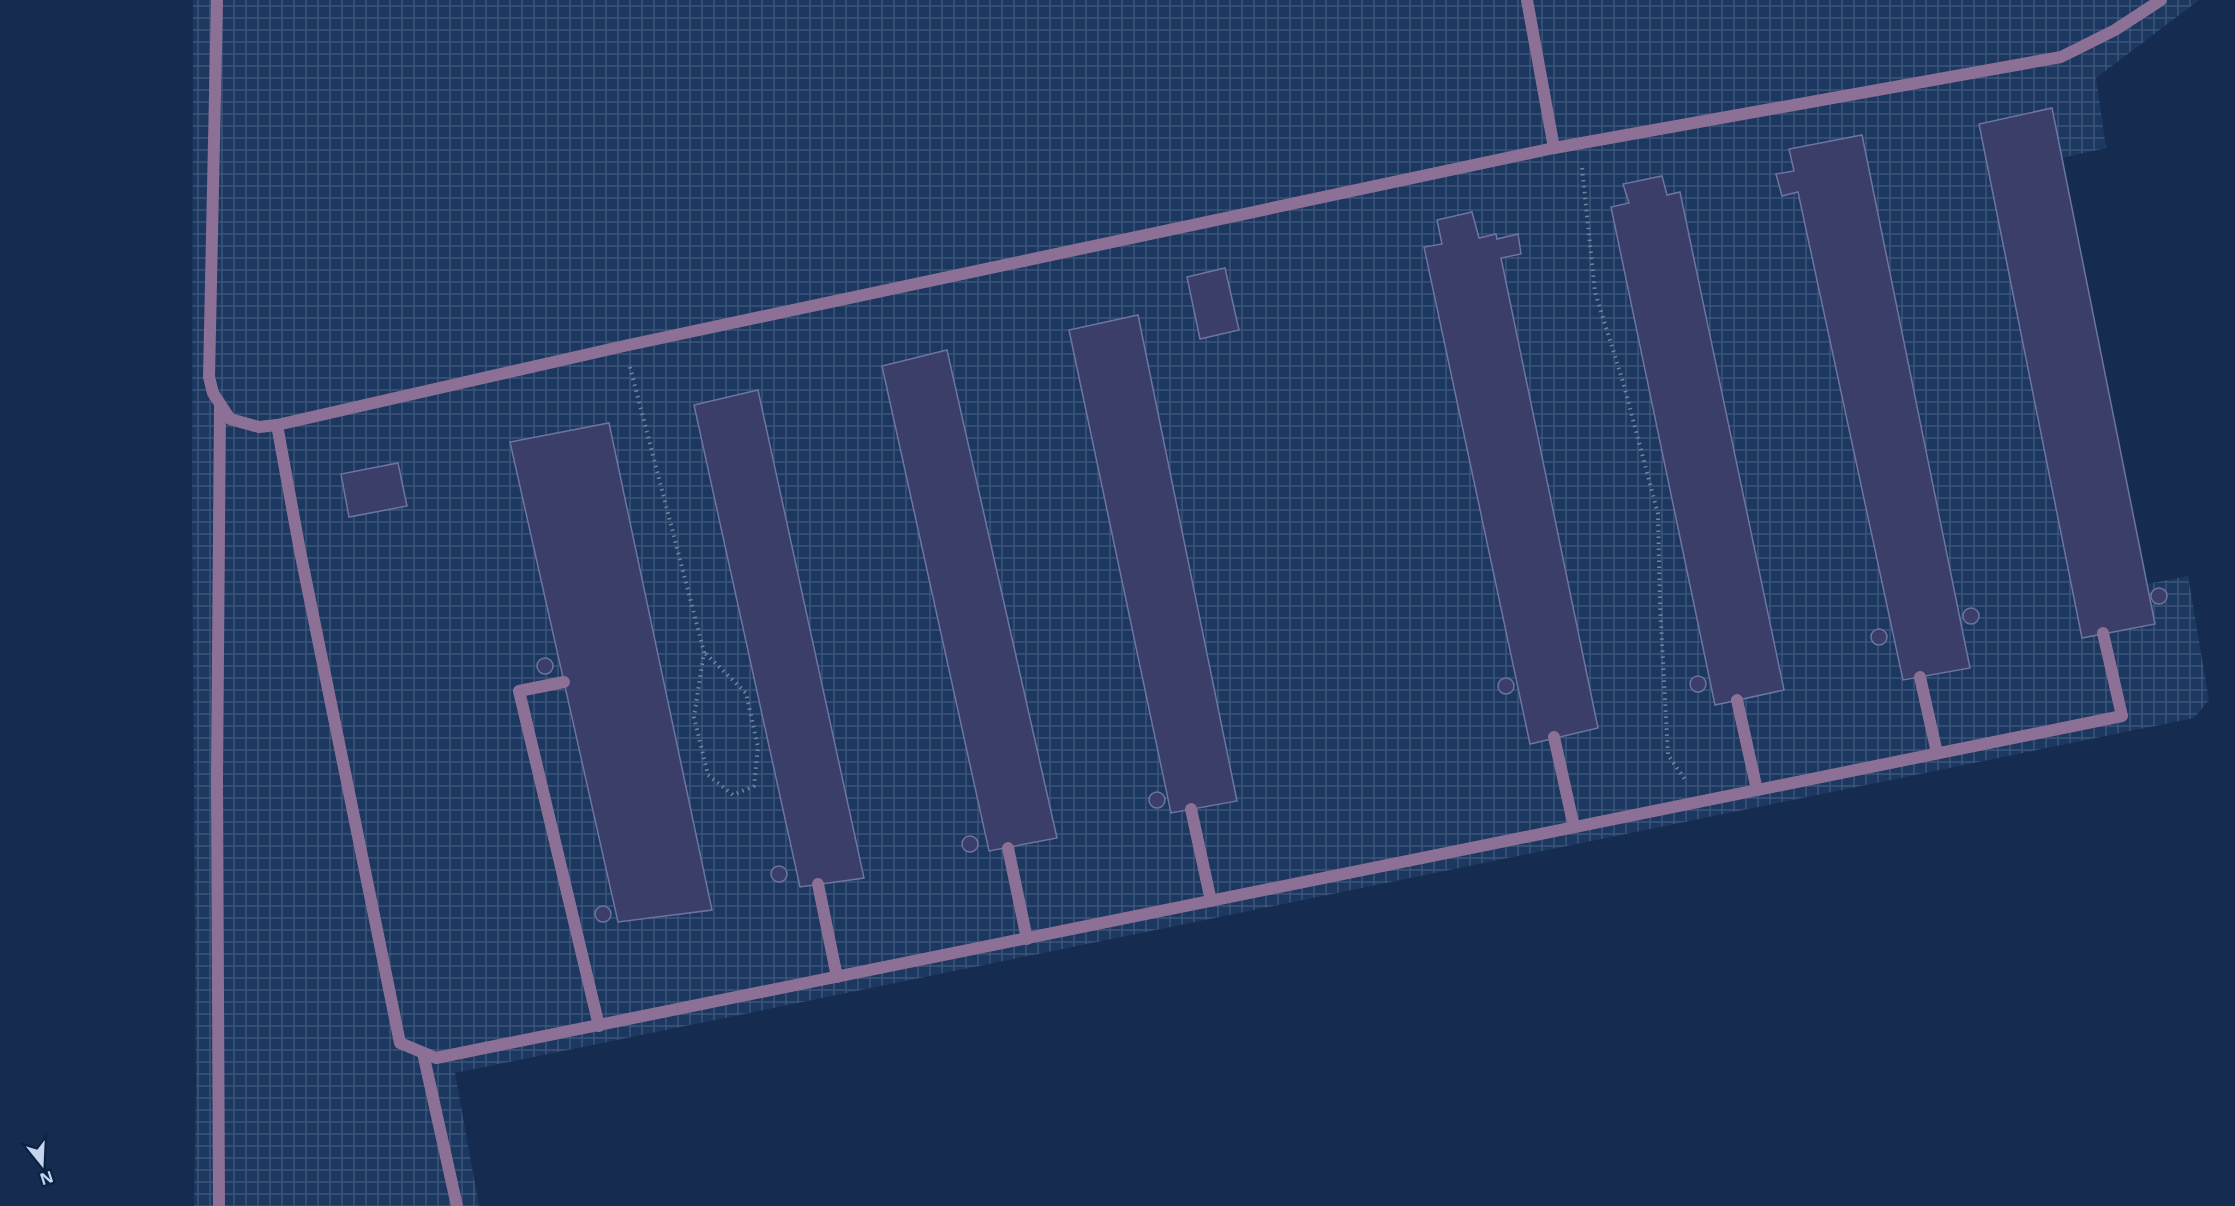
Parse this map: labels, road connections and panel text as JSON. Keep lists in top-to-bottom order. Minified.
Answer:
{"north":"bottom"}
